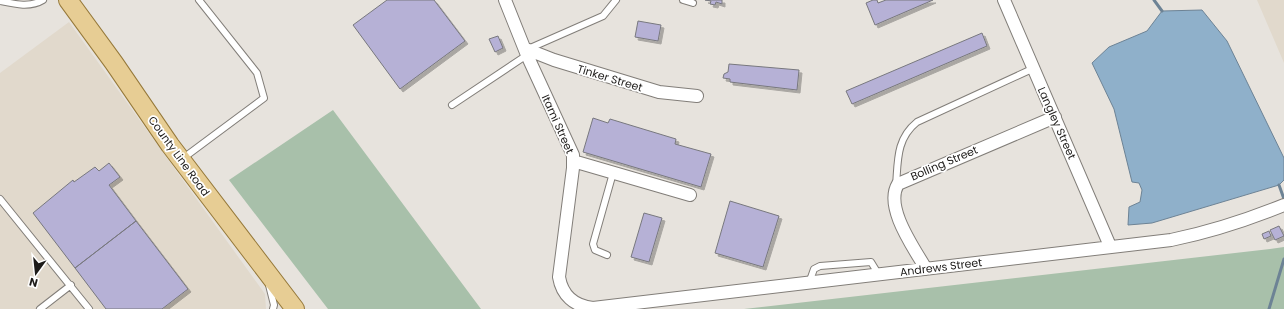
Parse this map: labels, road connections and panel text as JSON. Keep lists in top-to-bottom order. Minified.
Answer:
{"streets":{"main road":["County Line Road"],"street":["Tinker Street","Langley Street","Itami Street","Bolling Street","Andrews Street"]},"crossings":[["Tinker Street","Itami Street"],["Langley Street","Bolling Street"],["Langley Street","Andrews Street"],["Itami Street","Andrews Street"]],"north":"bottom"}
